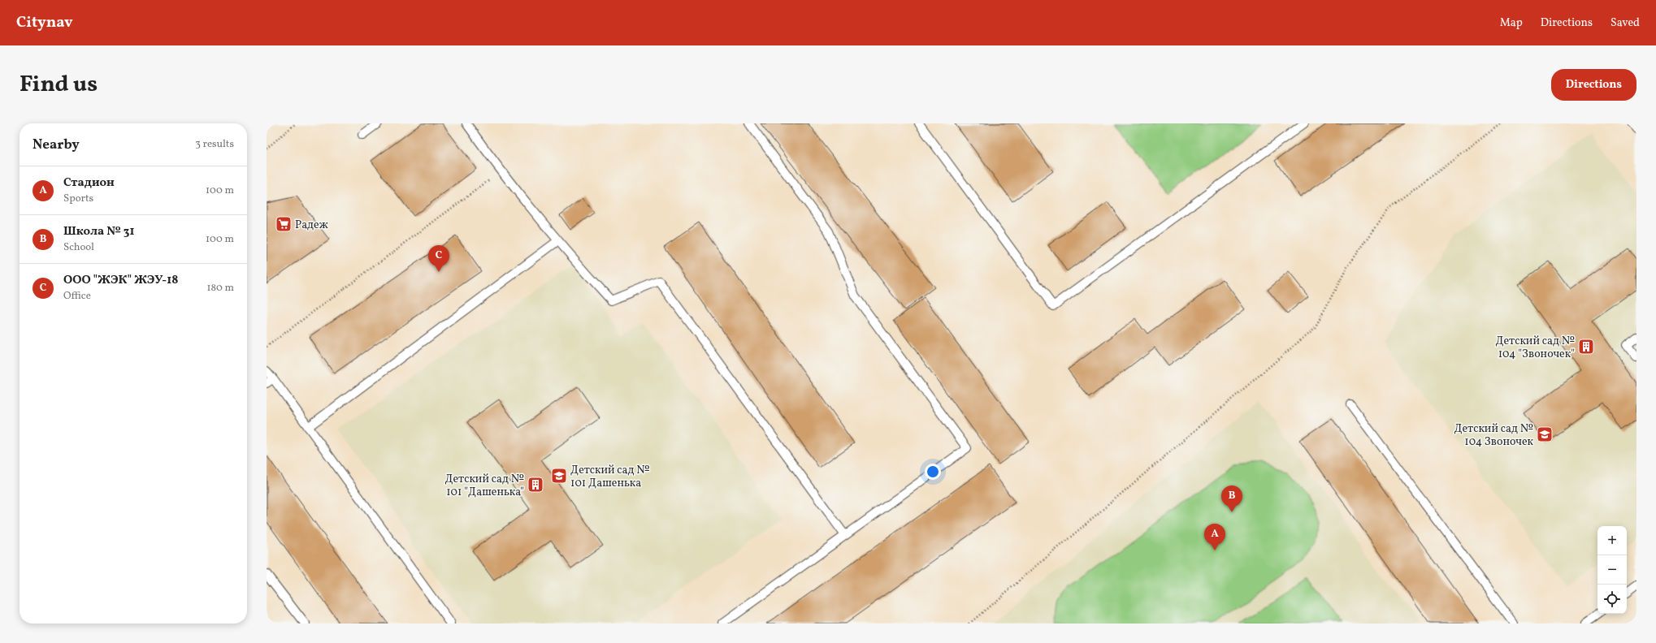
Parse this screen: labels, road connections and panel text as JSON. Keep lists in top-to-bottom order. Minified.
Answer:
{"places":{"supermarket":["Радеж"],"building":["Детский сад № 104 \"Звоночек\"","Детский сад № 101 \"Дашенька\""],"school or university":["Детский сад № 104 Звоночек","Детский сад № 101 Дашенька"]},"page":{"header":"Citynav","nav":["Map","Directions","Saved"],"title":"Find us","buttons":"Directions","heading":["Nearby","3 results"],"list":[{"mark":"A","name":"Стадион","note":"Sports","value":"100 m"},{"mark":"B","name":"Школа № 31","note":"School","value":"100 m"},{"mark":"C","name":"ООО \"ЖЭК\" ЖЭУ-18","note":"Office","value":"180 m"}],"pins":["C","B","A"],"map_buttons":["+","−"]}}
